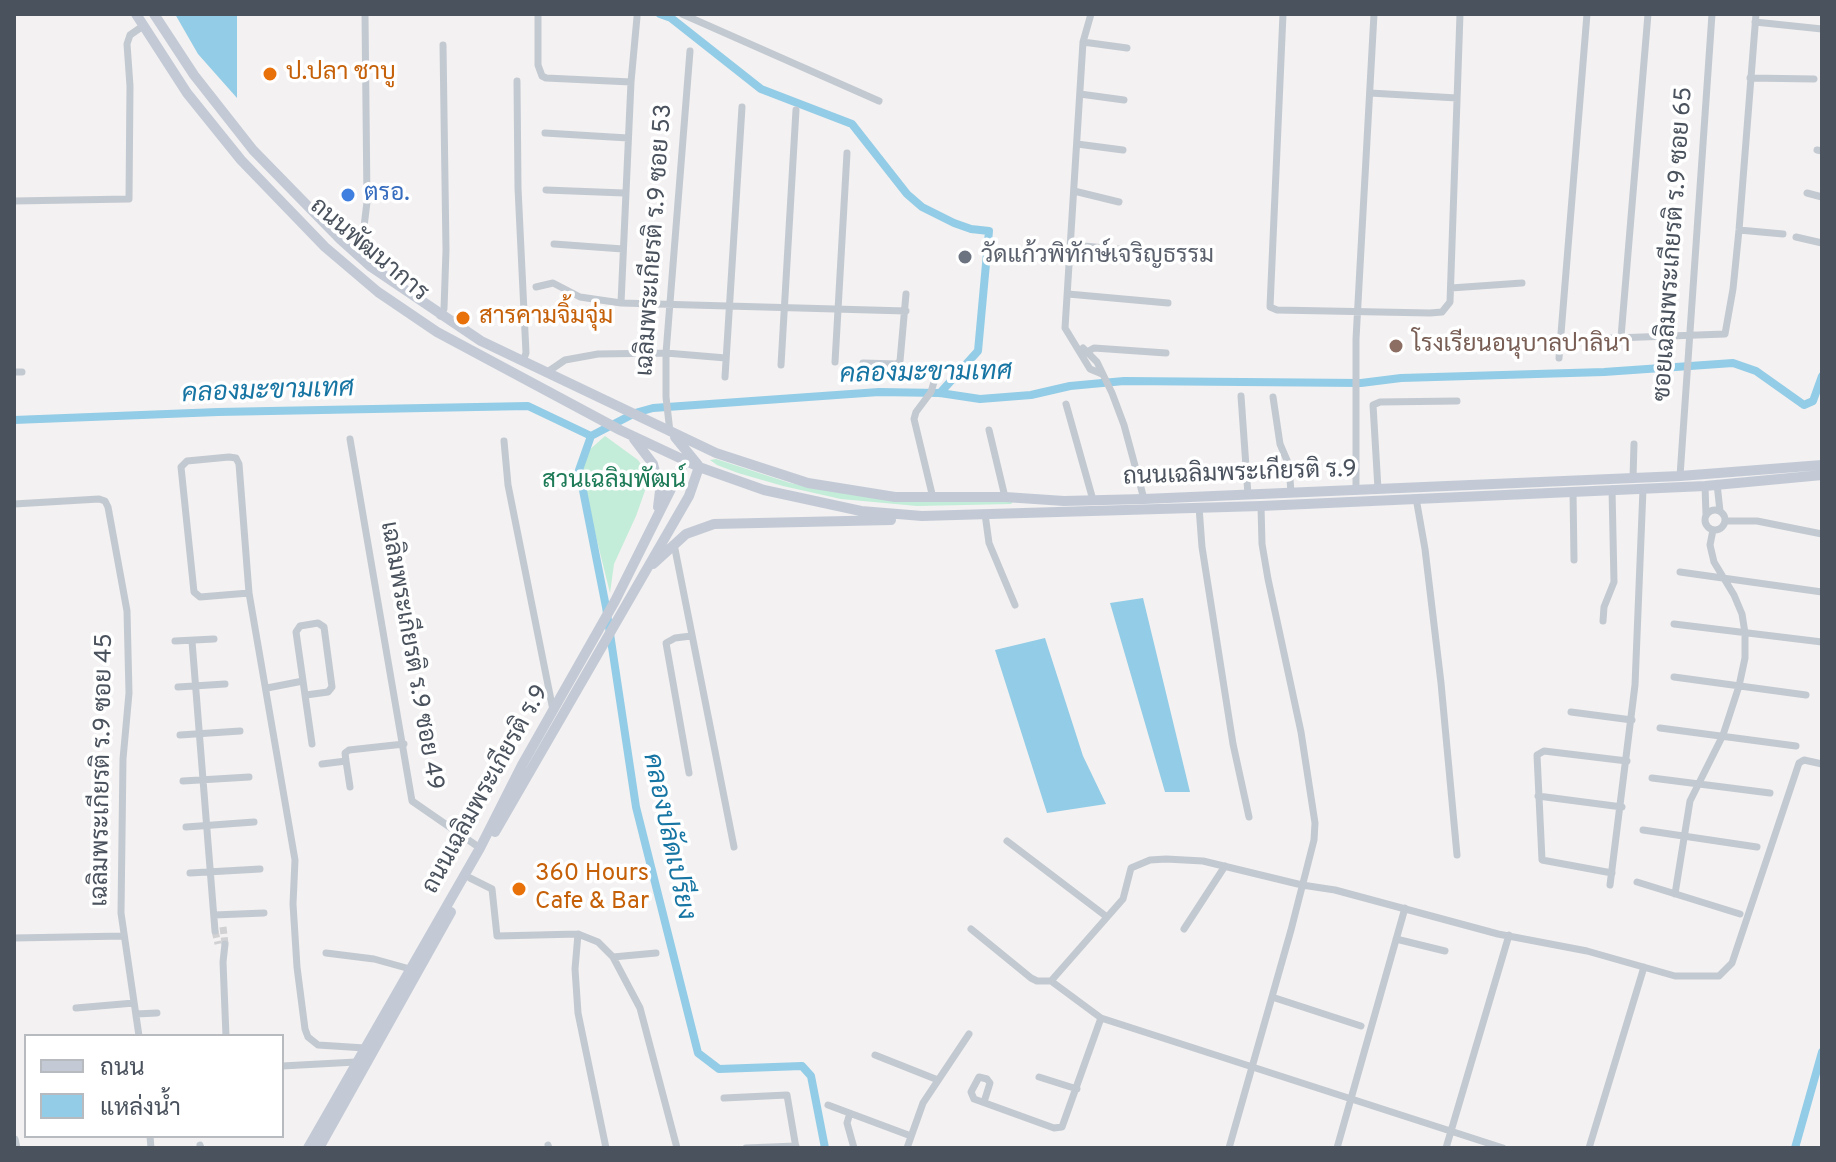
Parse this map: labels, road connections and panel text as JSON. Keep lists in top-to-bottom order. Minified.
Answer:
{"streets":{"main road":["ถนนพัฒนาการ","ถนนเฉลิมพระเกียรติ ร.9"],"street":["เฉลิมพระเกียรติ ร.9 ซอย 53","ซอยเฉลิมพระเกียรติ ร.9 ซอย 65","เฉลิมพระเกียรติ ร.9 ซอย 49","เฉลิมพระเกียรติ ร.9 ซอย 45"]},"crossings":[["เฉลิมพระเกียรติ ร.9 ซอย 53","ถนนพัฒนาการ"],["เฉลิมพระเกียรติ ร.9 ซอย 53","ถนนเฉลิมพระเกียรติ ร.9"],["ซอยเฉลิมพระเกียรติ ร.9 ซอย 65","ถนนเฉลิมพระเกียรติ ร.9"],["ถนนพัฒนาการ","ถนนเฉลิมพระเกียรติ ร.9"],["ถนนเฉลิมพระเกียรติ ร.9","เฉลิมพระเกียรติ ร.9 ซอย 49"]],"water":["คลองมะขามเทศ","คลองปลัดเปรียง"],"parks":["สวนเฉลิมพัฒน์"],"places":["ป.ปลา ชาบู","ตรอ.","วัดแก้วพิทักษ์เจริญธรรม","สารคามจิ้มจุ่ม","โรงเรียนอนุบาลปาลินา","360 Hours Cafe & Bar"],"legend":["ถนน","แหล่งน้ำ"]}
